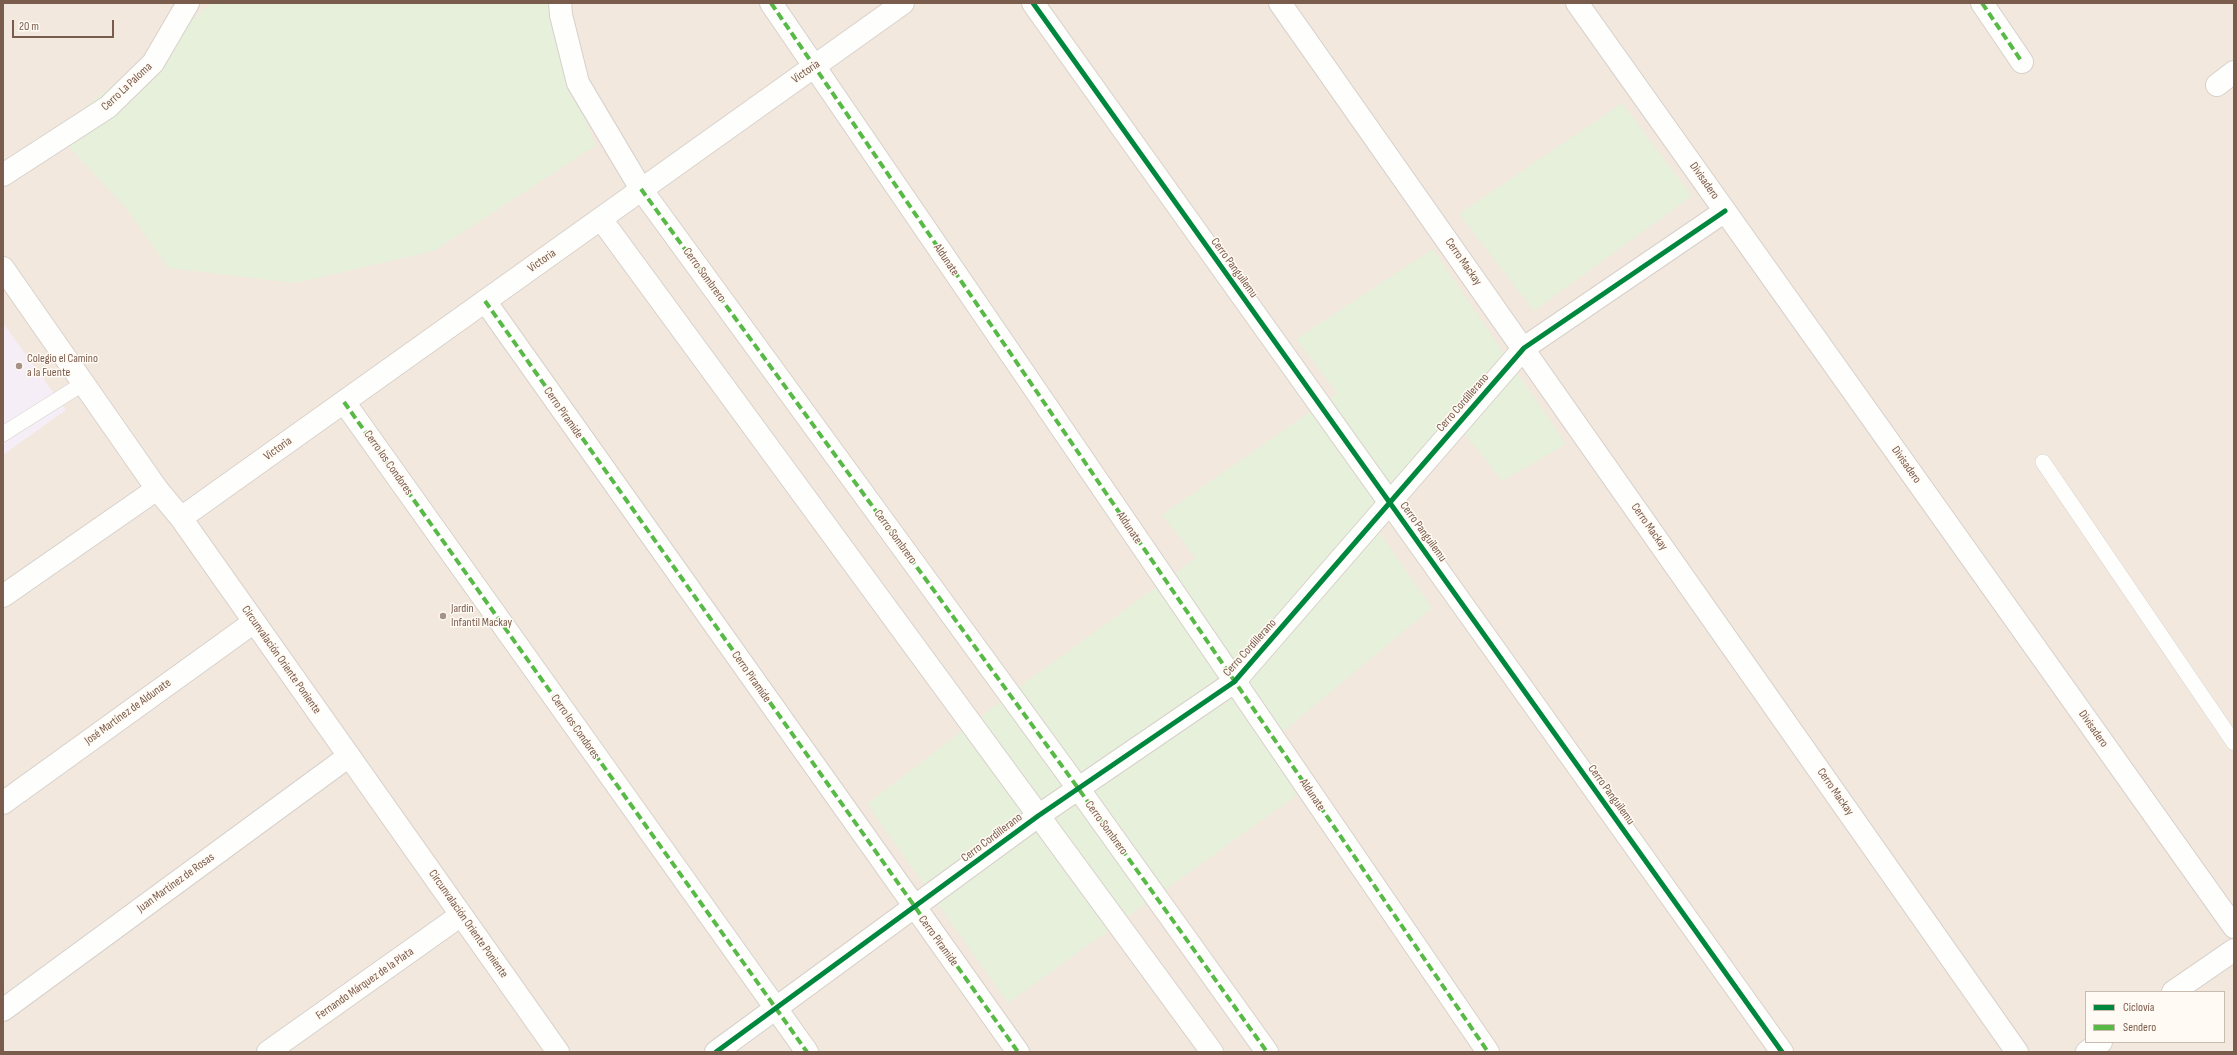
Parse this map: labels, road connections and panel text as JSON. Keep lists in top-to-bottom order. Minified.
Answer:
{"streets":{"street":["Victoria","Cerro La Paloma","Divisadero","Aldunate","Cerro Mackay","Cerro Panguilemu","Cerro Sombrero","Cerro Cordillerano","Cerro Piramide","Cerro los Condores","Circunvalación Oriente Poniente","José Martínez de Aldunate","Juan Martínez de Rosas","Fernando Márquez de la Plata"]},"crossings":[["Victoria","Aldunate"],["Victoria","Cerro Sombrero"],["Victoria","Cerro Piramide"],["Victoria","Cerro los Condores"],["Victoria","Circunvalación Oriente Poniente"],["Divisadero","Cerro Cordillerano"],["Aldunate","Cerro Cordillerano"],["Cerro Mackay","Cerro Cordillerano"],["Cerro Panguilemu","Cerro Cordillerano"],["Cerro Sombrero","Cerro Cordillerano"],["Cerro Cordillerano","Cerro Piramide"],["Cerro Cordillerano","Cerro los Condores"],["Circunvalación Oriente Poniente","José Martínez de Aldunate"],["Circunvalación Oriente Poniente","Juan Martínez de Rosas"],["Circunvalación Oriente Poniente","Fernando Márquez de la Plata"]],"places":["Colegio el Camino a la Fuente","Jardín Infantil Mackay"],"legend":["Ciclovía","Sendero"],"scale_bar":"20 m"}
